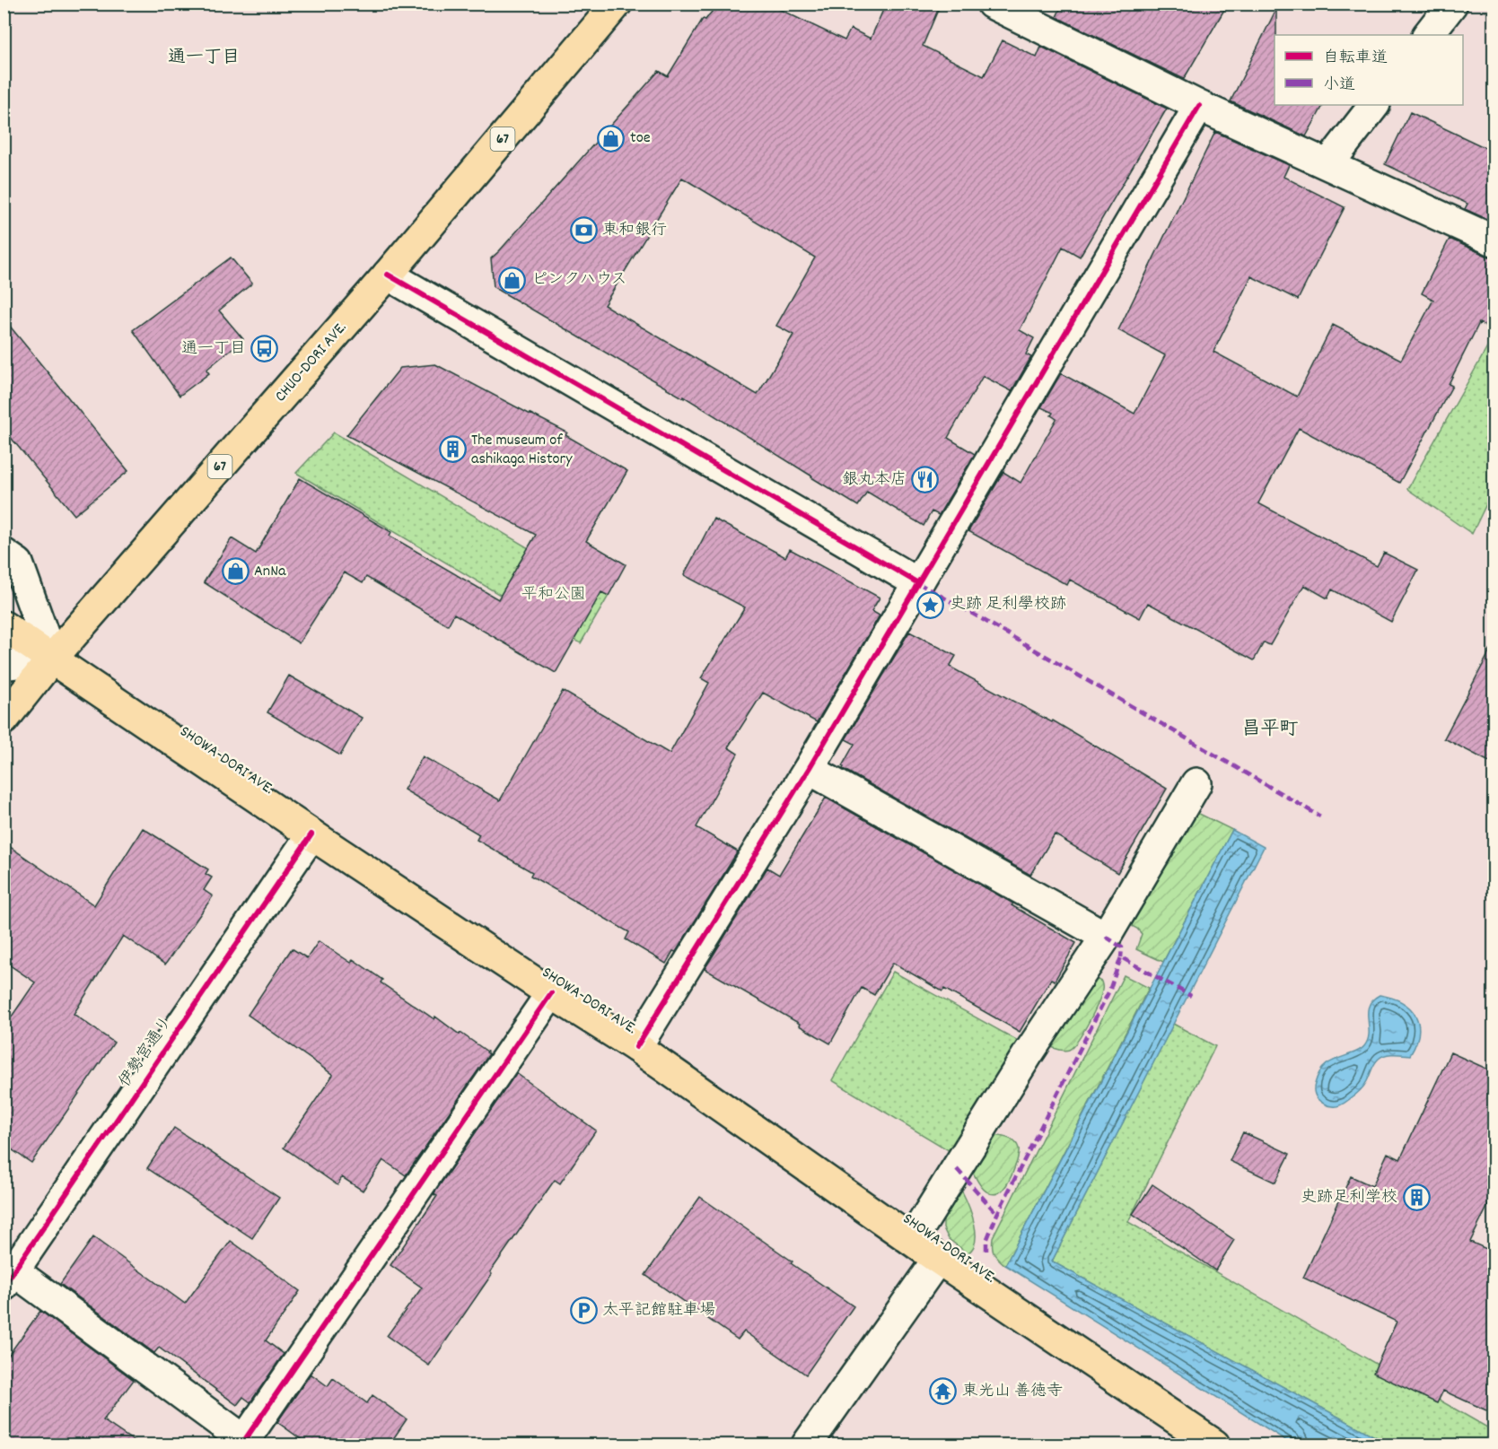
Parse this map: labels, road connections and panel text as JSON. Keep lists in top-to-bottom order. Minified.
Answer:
{"streets":{"main road":["67","CHUO-DORI AVE.","SHOWA-DORI AVE."],"street":["伊勢宮通り"]},"crossings":[["CHUO-DORI AVE.","SHOWA-DORI AVE."],["SHOWA-DORI AVE.","伊勢宮通り"]],"districts":["通一丁目","昌平町"],"parks":["平和公園"],"places":{"shop":["toe","ピンクハウス","AnNa"],"bank":["東和銀行"],"bus stop":["通一丁目"],"building":["The museum of ashikaga History","史跡足利学校"],"restaurant":["銀丸本店"],"place":["史跡 足利學校跡"],"parking":["太平記館駐車場"],"temple":["東光山 善徳寺"]},"legend":["自転車道","小道"]}
